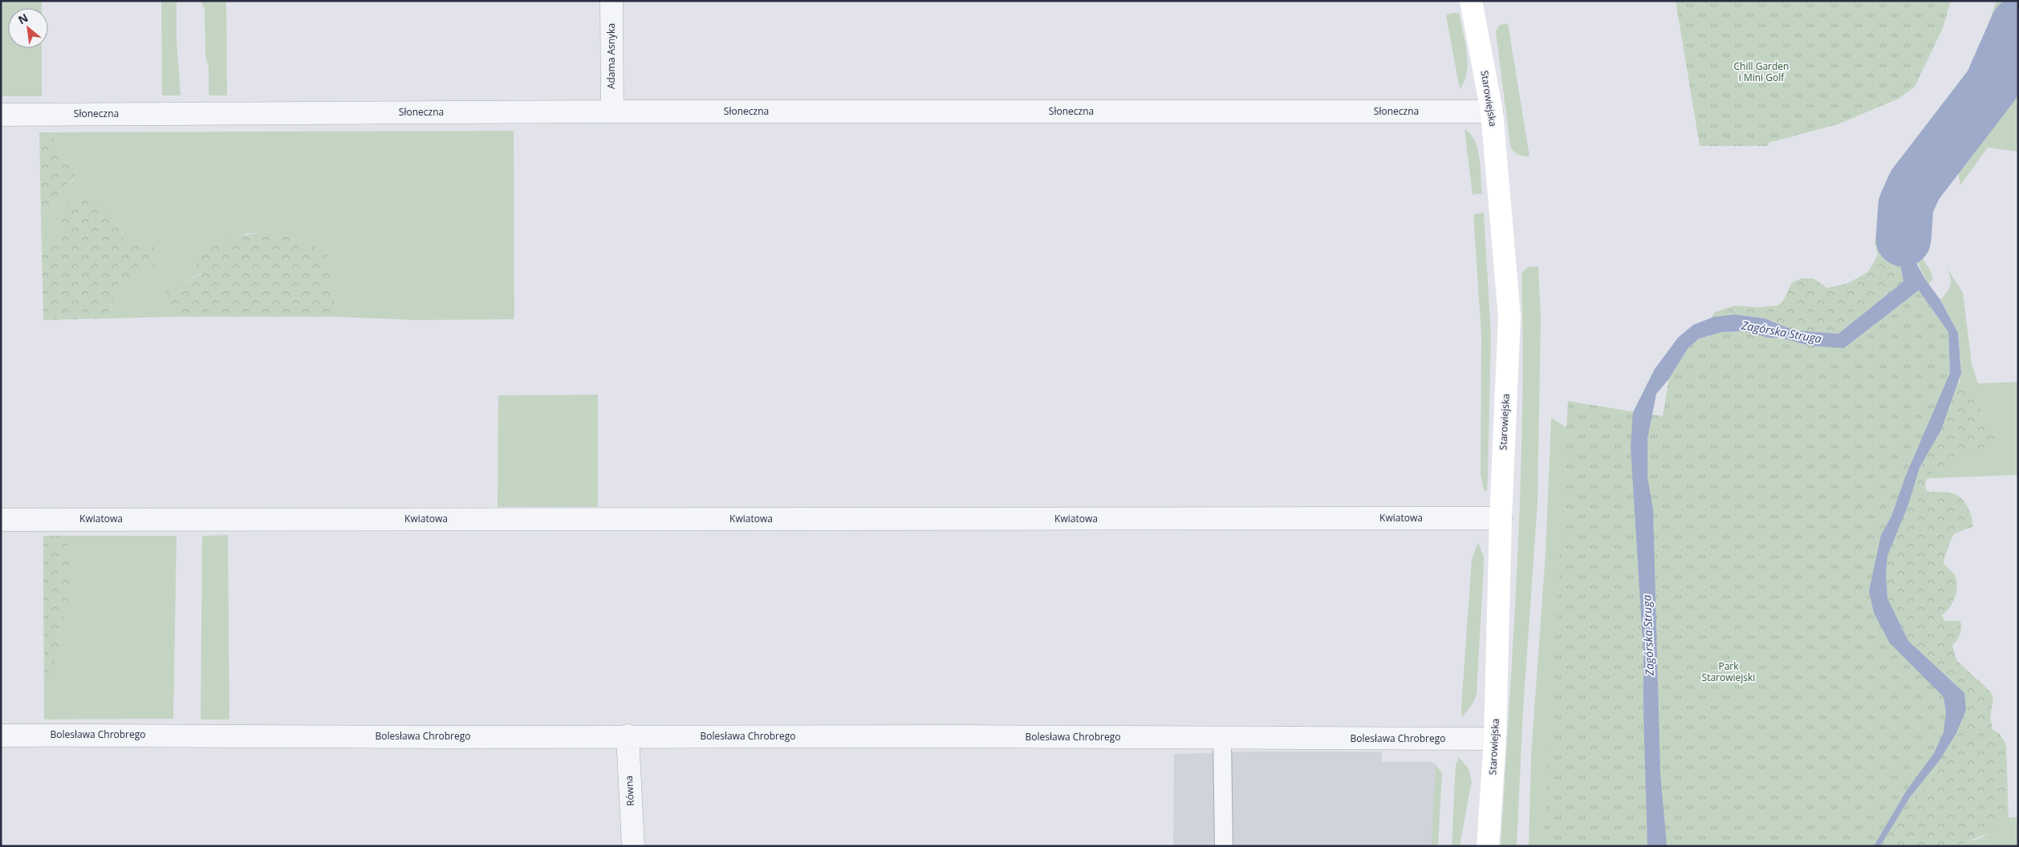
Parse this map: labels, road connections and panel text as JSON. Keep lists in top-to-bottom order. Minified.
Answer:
{"streets":{"main road":["Starowiejska"],"street":["Adama Asnyka","Słoneczna","Kwiatowa","Bolesława Chrobrego","Równa"]},"crossings":[["Adama Asnyka","Słoneczna"],["Starowiejska","Słoneczna"],["Starowiejska","Kwiatowa"],["Starowiejska","Bolesława Chrobrego"],["Bolesława Chrobrego","Równa"]],"water":["Zagórska Struga"],"parks":["Chill Garden i Mini Golf","Park Starowiejski"],"north":"top left"}
